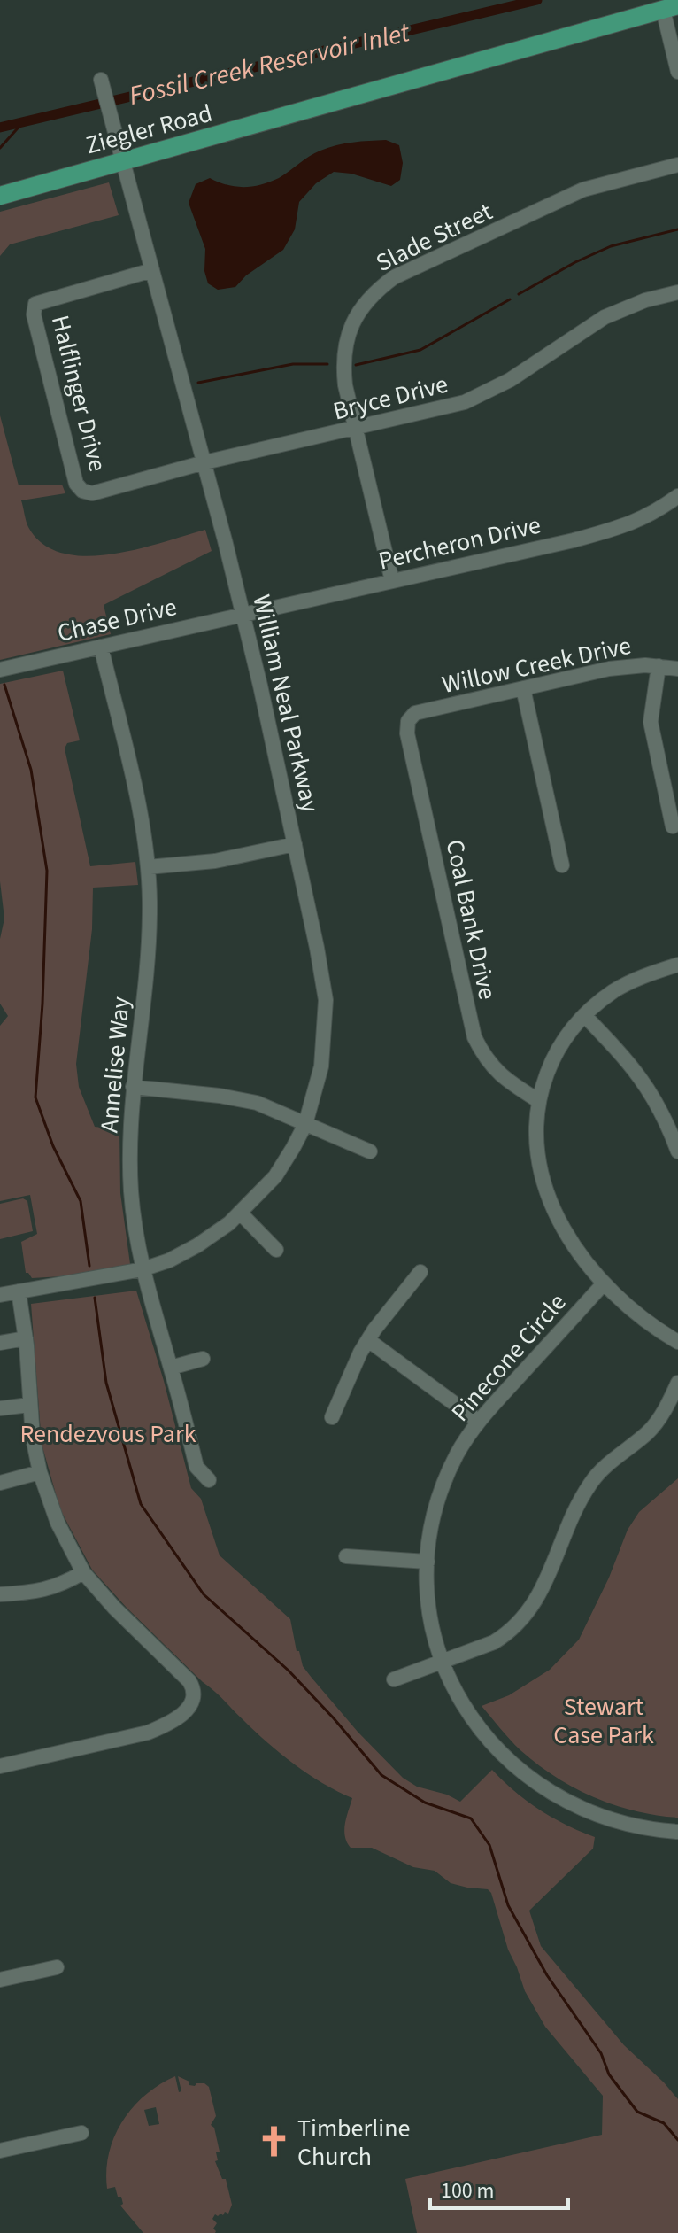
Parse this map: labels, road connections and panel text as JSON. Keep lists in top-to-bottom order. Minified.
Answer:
{"streets":{"main road":["Ziegler Road"],"street":["Slade Street","Halflinger Drive","Bryce Drive","Percheron Drive","Chase Drive","Willow Creek Drive","William Neal Parkway","Coal Bank Drive","Annelise Way","Pinecone Circle"]},"crossings":[["Ziegler Road","William Neal Parkway"],["Slade Street","Bryce Drive"],["Slade Street","Percheron Drive"],["Halflinger Drive","Bryce Drive"],["Halflinger Drive","William Neal Parkway"],["Bryce Drive","William Neal Parkway"],["Percheron Drive","Chase Drive"],["Percheron Drive","William Neal Parkway"],["Chase Drive","William Neal Parkway"],["Chase Drive","Annelise Way"],["Willow Creek Drive","Coal Bank Drive"],["William Neal Parkway","Annelise Way"]],"water":["Fossil Creek Reservoir Inlet"],"parks":["Rendezvous Park","Stewart Case Park"],"places":{"church":["Timberline Church"]},"scale_bar":"100 m"}
